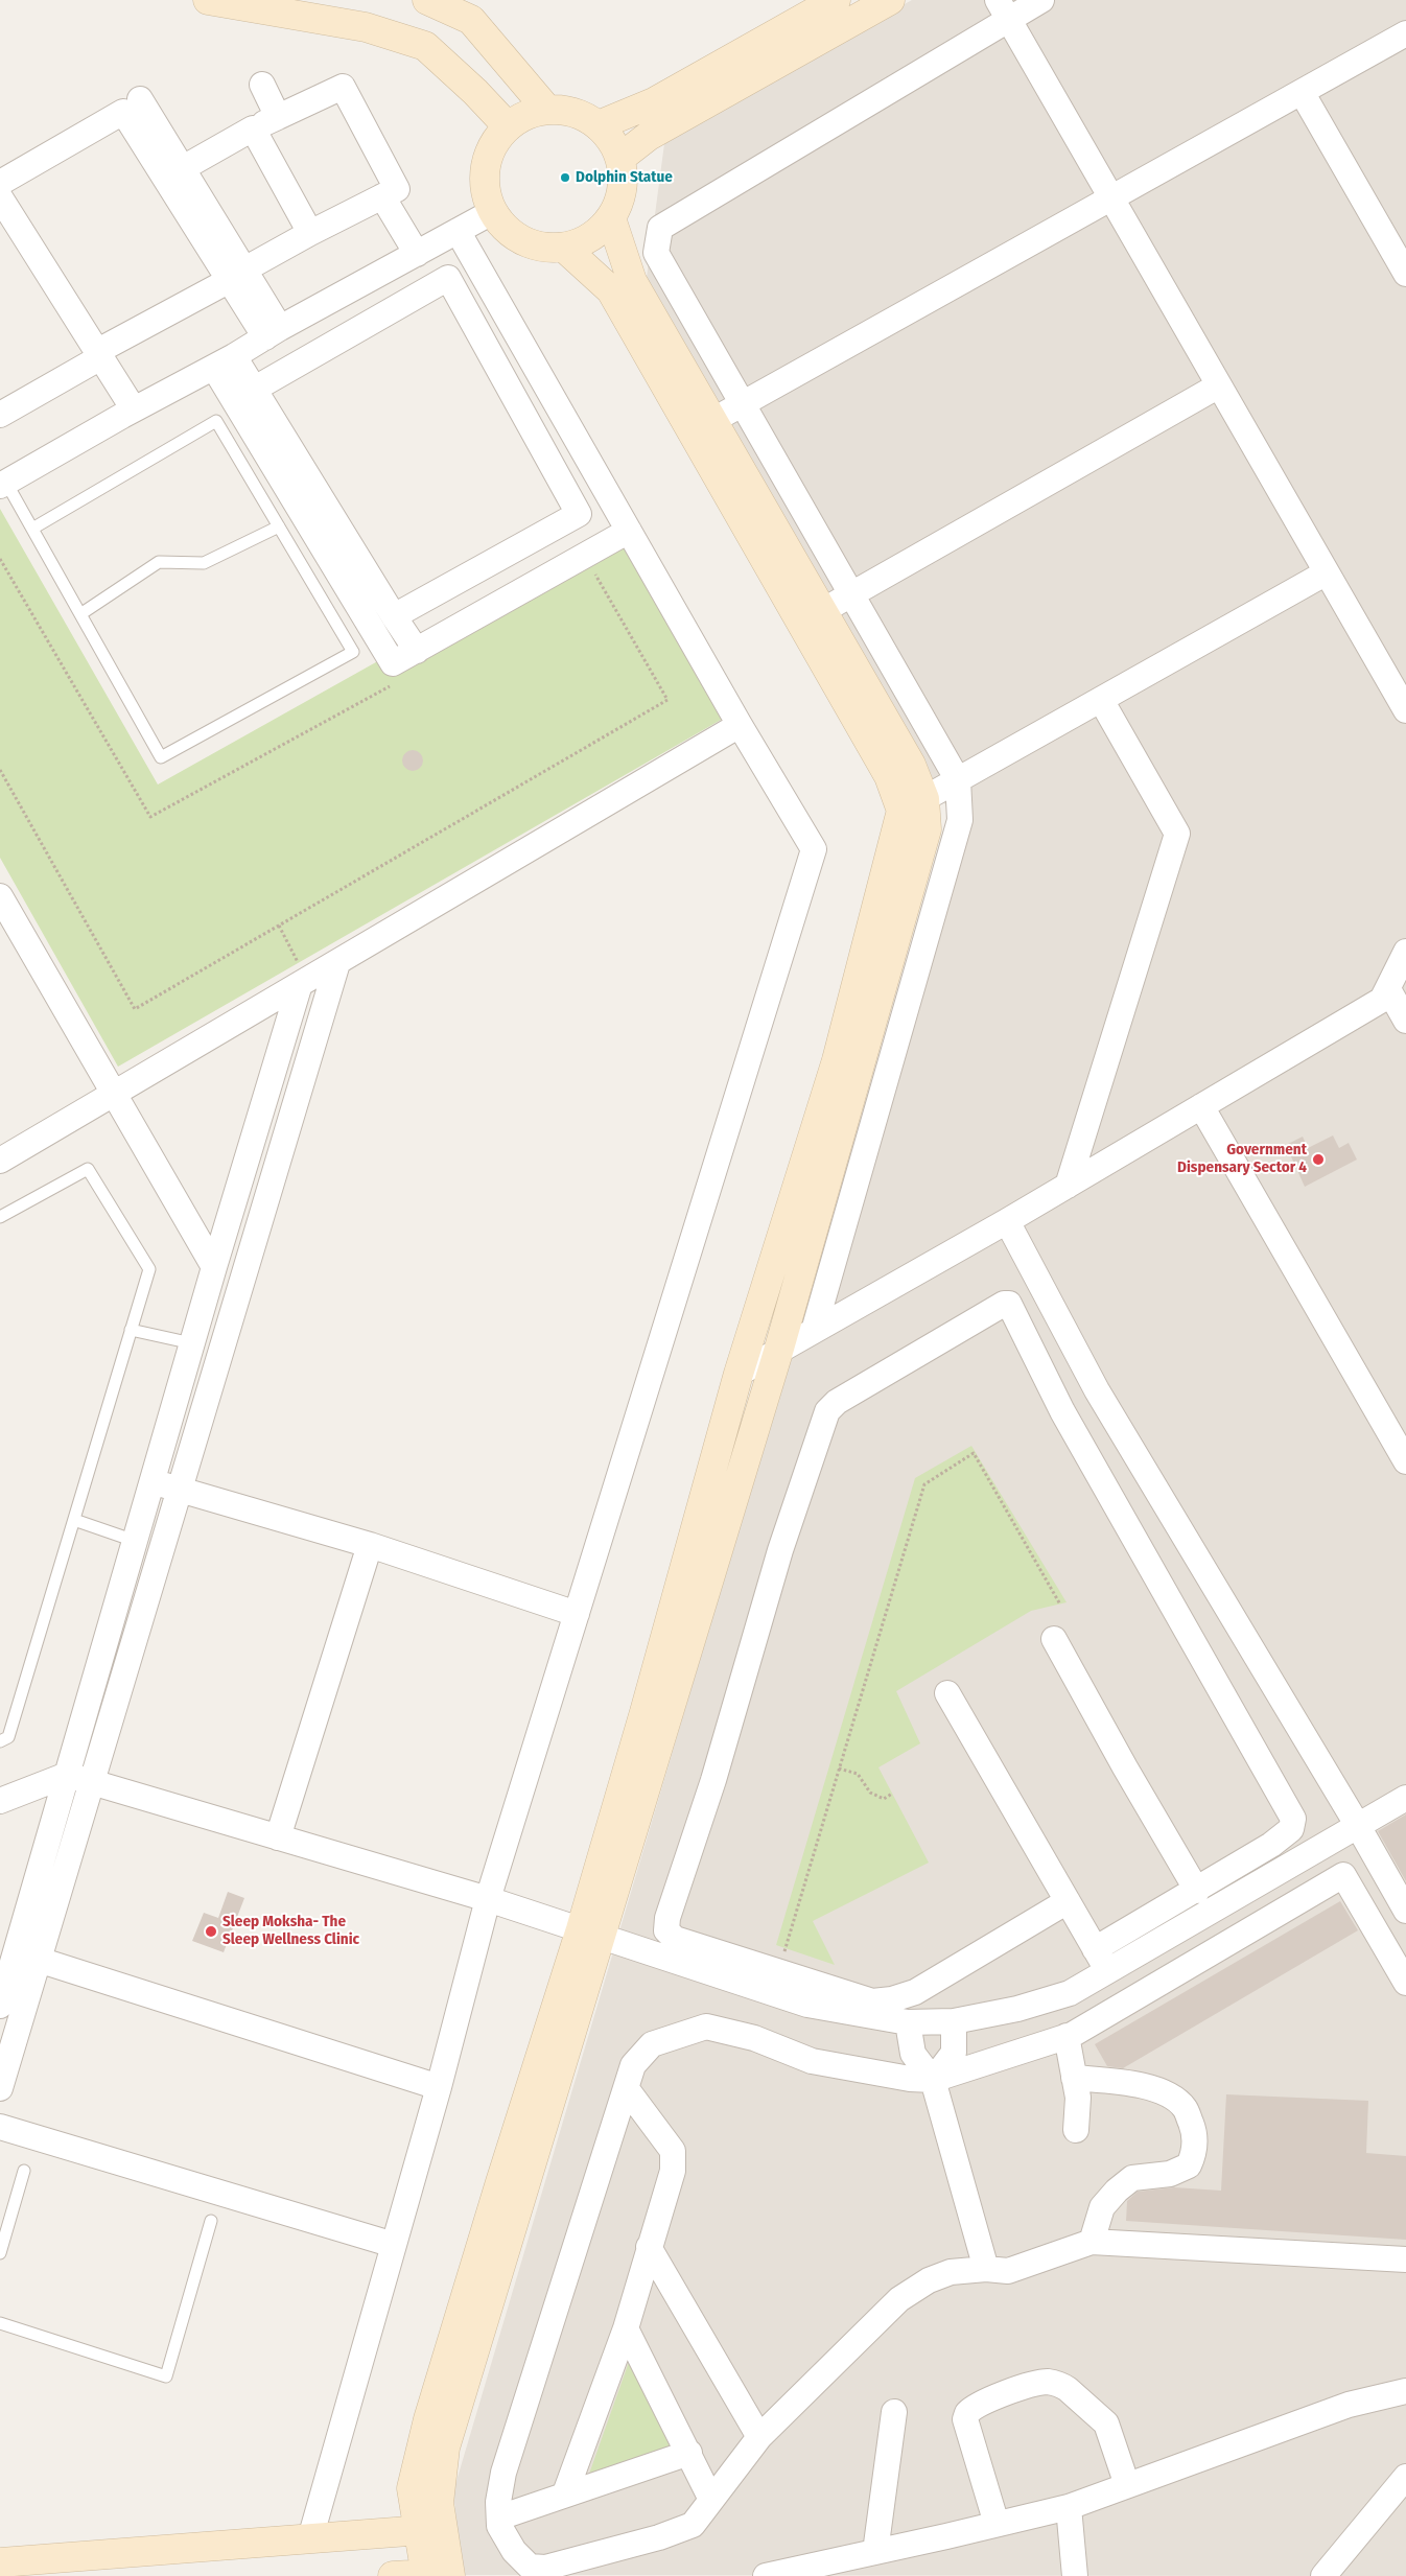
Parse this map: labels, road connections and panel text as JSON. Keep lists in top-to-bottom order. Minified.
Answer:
{"places":["Dolphin Statue","Government Dispensary Sector 4","Sleep Moksha- The Sleep Wellness Clinic"]}
